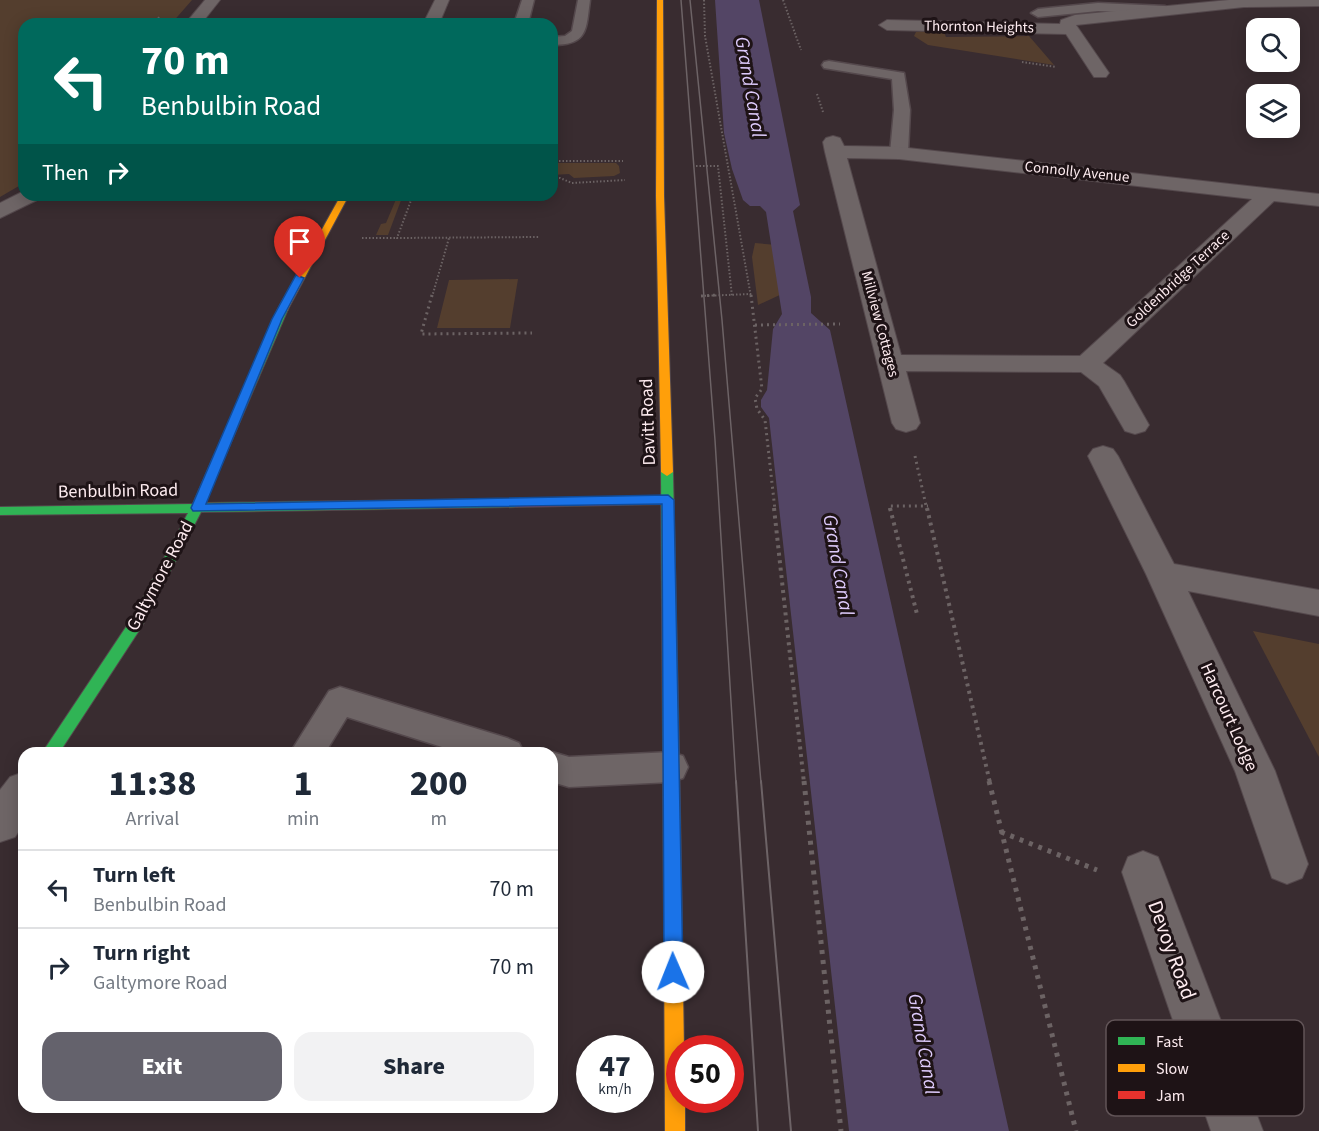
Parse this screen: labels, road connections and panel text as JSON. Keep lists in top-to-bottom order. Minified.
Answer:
{"streets":{"main road":["Davitt Road","Benbulbin Road","Galtymore Road"],"street":["Thornton Heights","Connolly Avenue","Goldenbridge Terrace","Millview Cottages","Harcourt Lodge","Devoy Road"]},"crossings":[["Connolly Avenue","Goldenbridge Terrace"],["Connolly Avenue","Millview Cottages"],["Davitt Road","Benbulbin Road"],["Benbulbin Road","Galtymore Road"]],"water":["Grand Canal"],"legend":["Fast","Slow","Jam"],"page":{"turn":["70 m","Benbulbin Road"],"then":"Then","eta":["11:38","Arrival","1","min","200","m"],"list":[{"name":"Turn left","note":"Benbulbin Road","value":"70 m"},{"name":"Turn right","note":"Galtymore Road","value":"70 m"}],"buttons":["Exit","Share"],"speed":"47 km/h","limit":"50"}}
